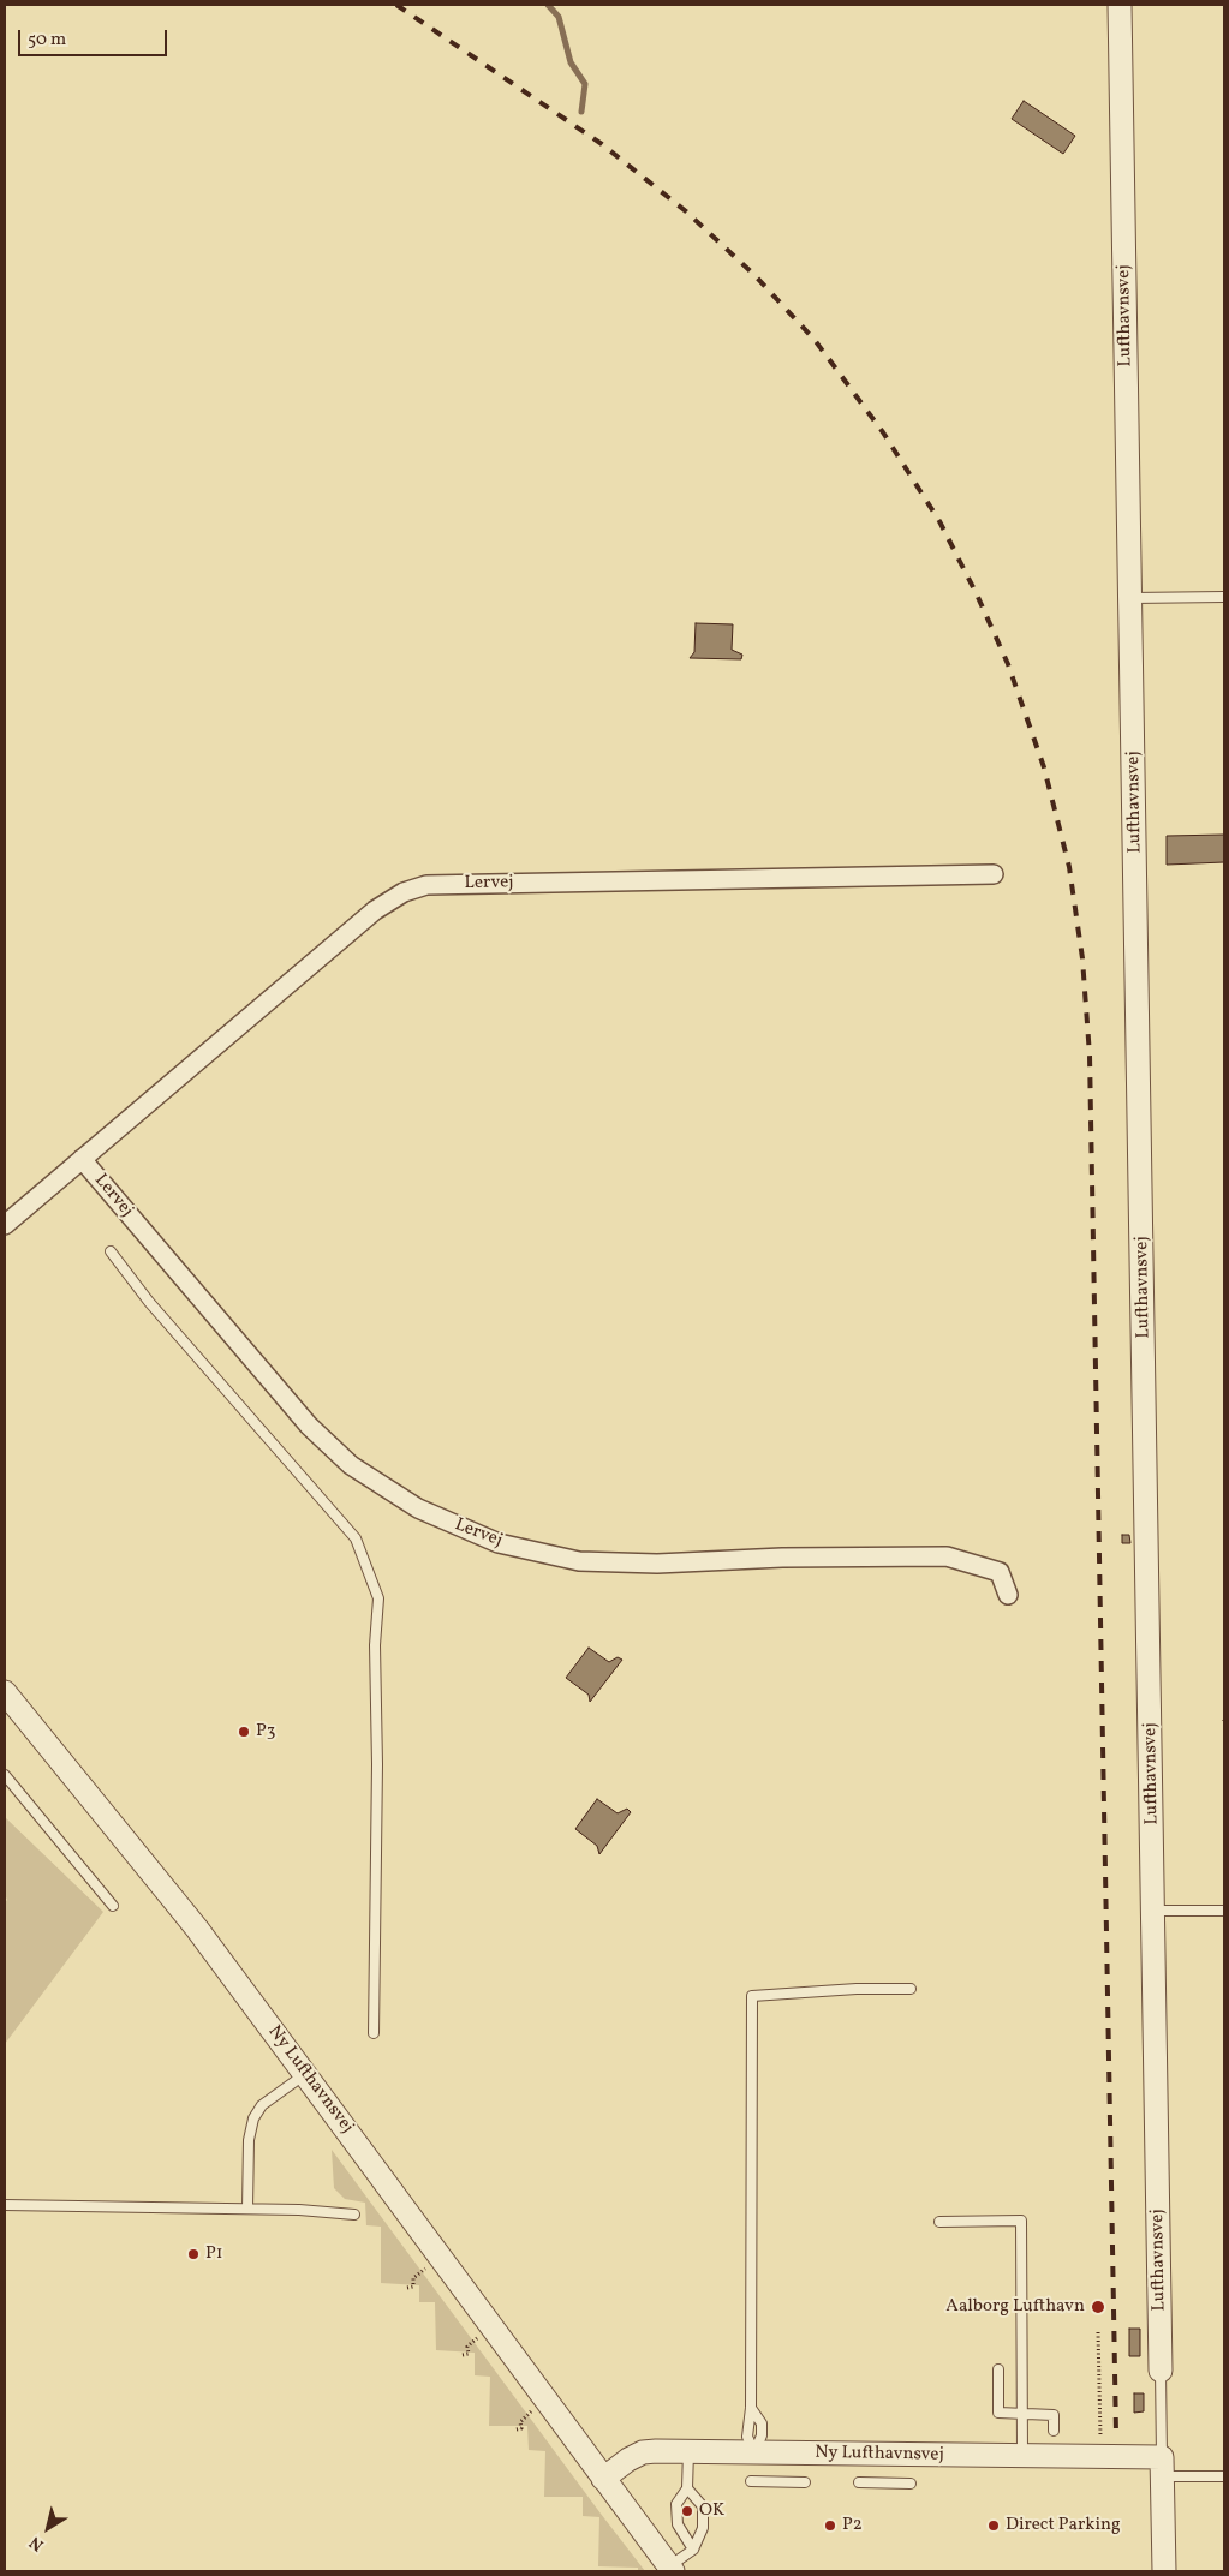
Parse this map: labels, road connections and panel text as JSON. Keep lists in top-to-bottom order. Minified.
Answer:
{"streets":{"street":["Lufthavnsvej","Lervej","Ny Lufthavnsvej"]},"crossings":[["Lufthavnsvej","Ny Lufthavnsvej"]],"places":["P3","P1","Aalborg Lufthavn","OK","P2","Direct Parking"],"scale_bar":"50 m","north":"bottom left"}
